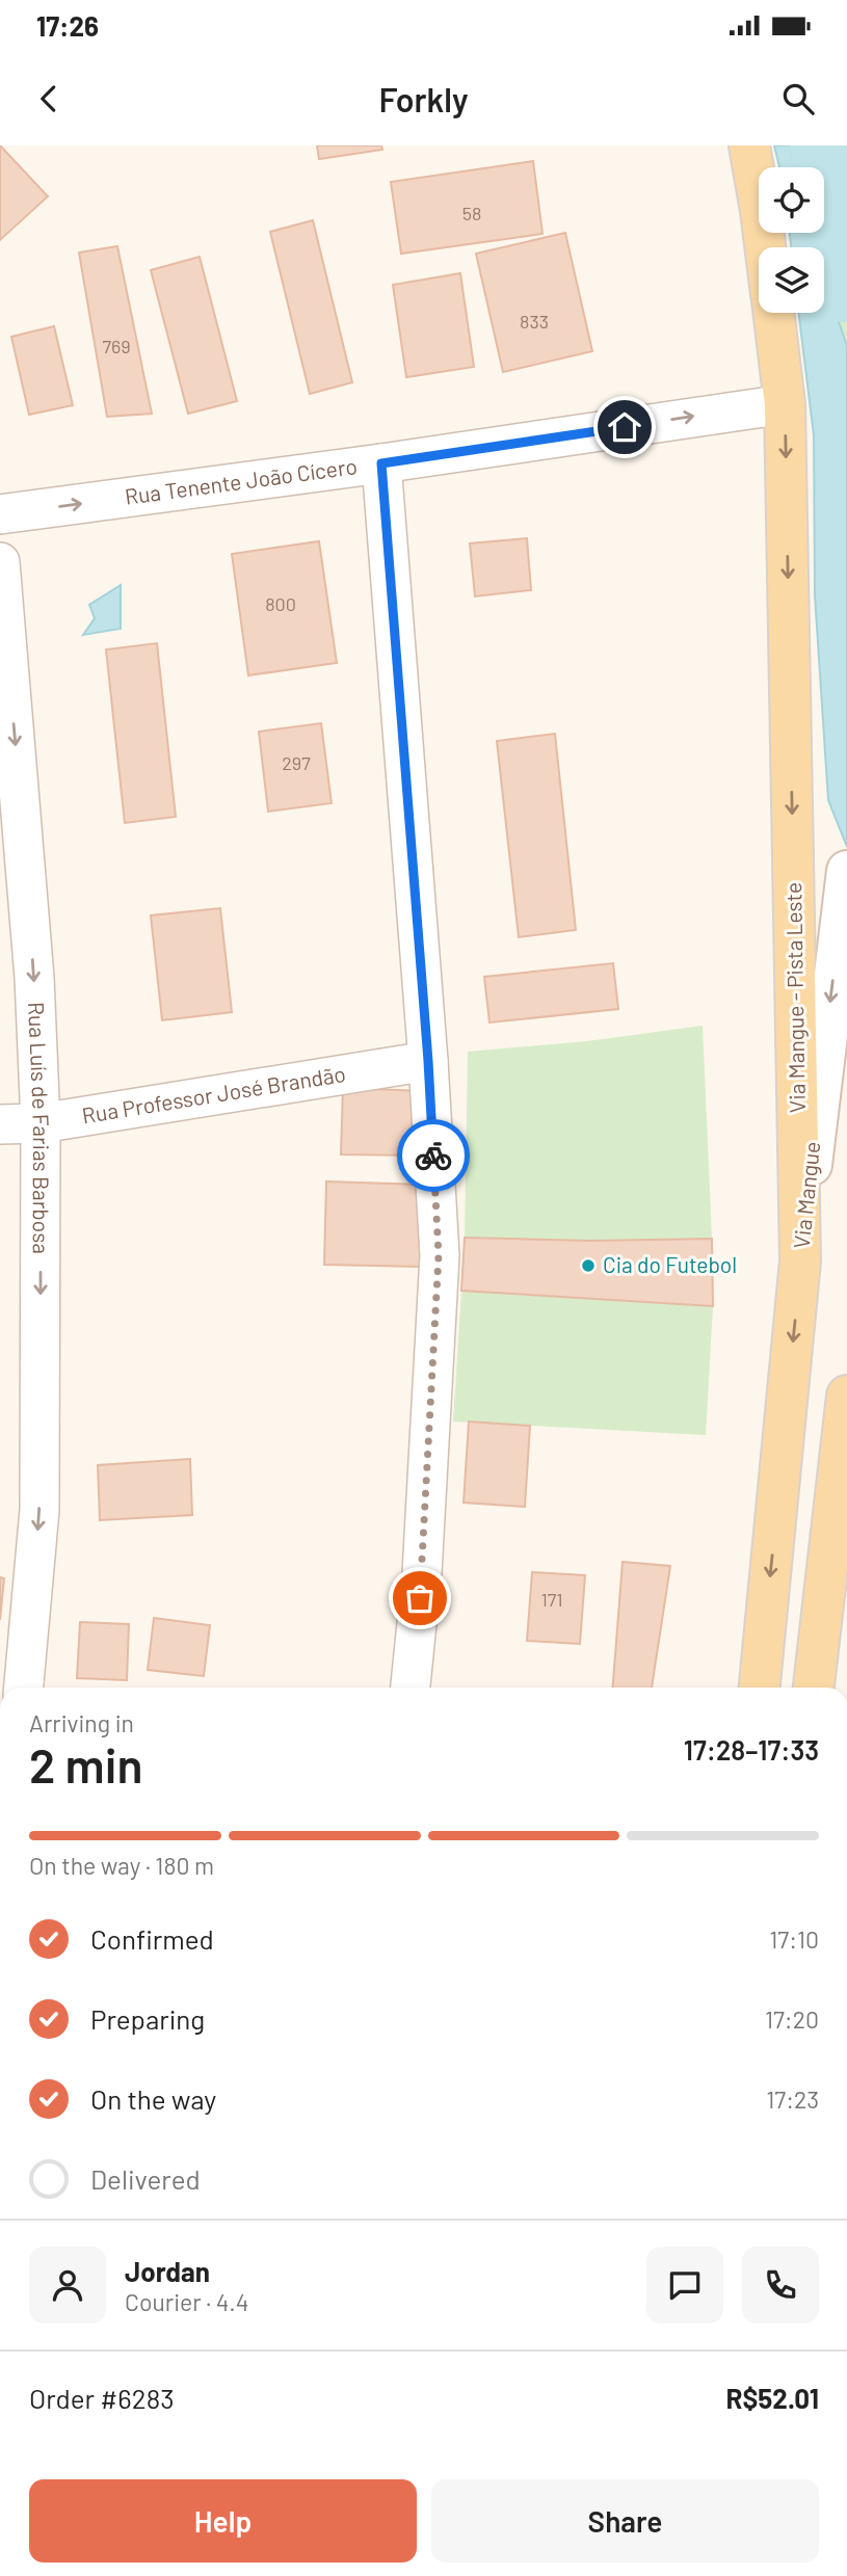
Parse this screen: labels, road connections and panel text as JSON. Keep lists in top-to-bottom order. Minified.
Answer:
{"streets":{"main road":["Via Mangue - Pista Leste","Via Mangue"],"street":["Rua Tenente João Cícero","Rua Professor José Brandão","Rua Luís de Farias Barbosa"]},"crossings":[["Rua Tenente João Cícero","Via Mangue - Pista Leste"],["Via Mangue - Pista Leste","Via Mangue"],["Rua Professor José Brandão","Rua Luís de Farias Barbosa"]],"one_way":["Rua Tenente João Cícero","Via Mangue - Pista Leste","Rua Luís de Farias Barbosa","Via Mangue"],"places":["Cia do Futebol"],"house_numbers":["58","833","769","800","297","171"],"page":{"status":"17:26","header":"Forkly","heading":["2 min","Arriving in","17:28–17:33"],"panel":["Jordan","Courier · 4.4","Order #6283","R$52.01"],"bar":"On the way · 180 m","list":[["Confirmed","17:10"],["Preparing","17:20"],["On the way","17:23"],"Delivered"],"buttons":["Help","Share"]}}
